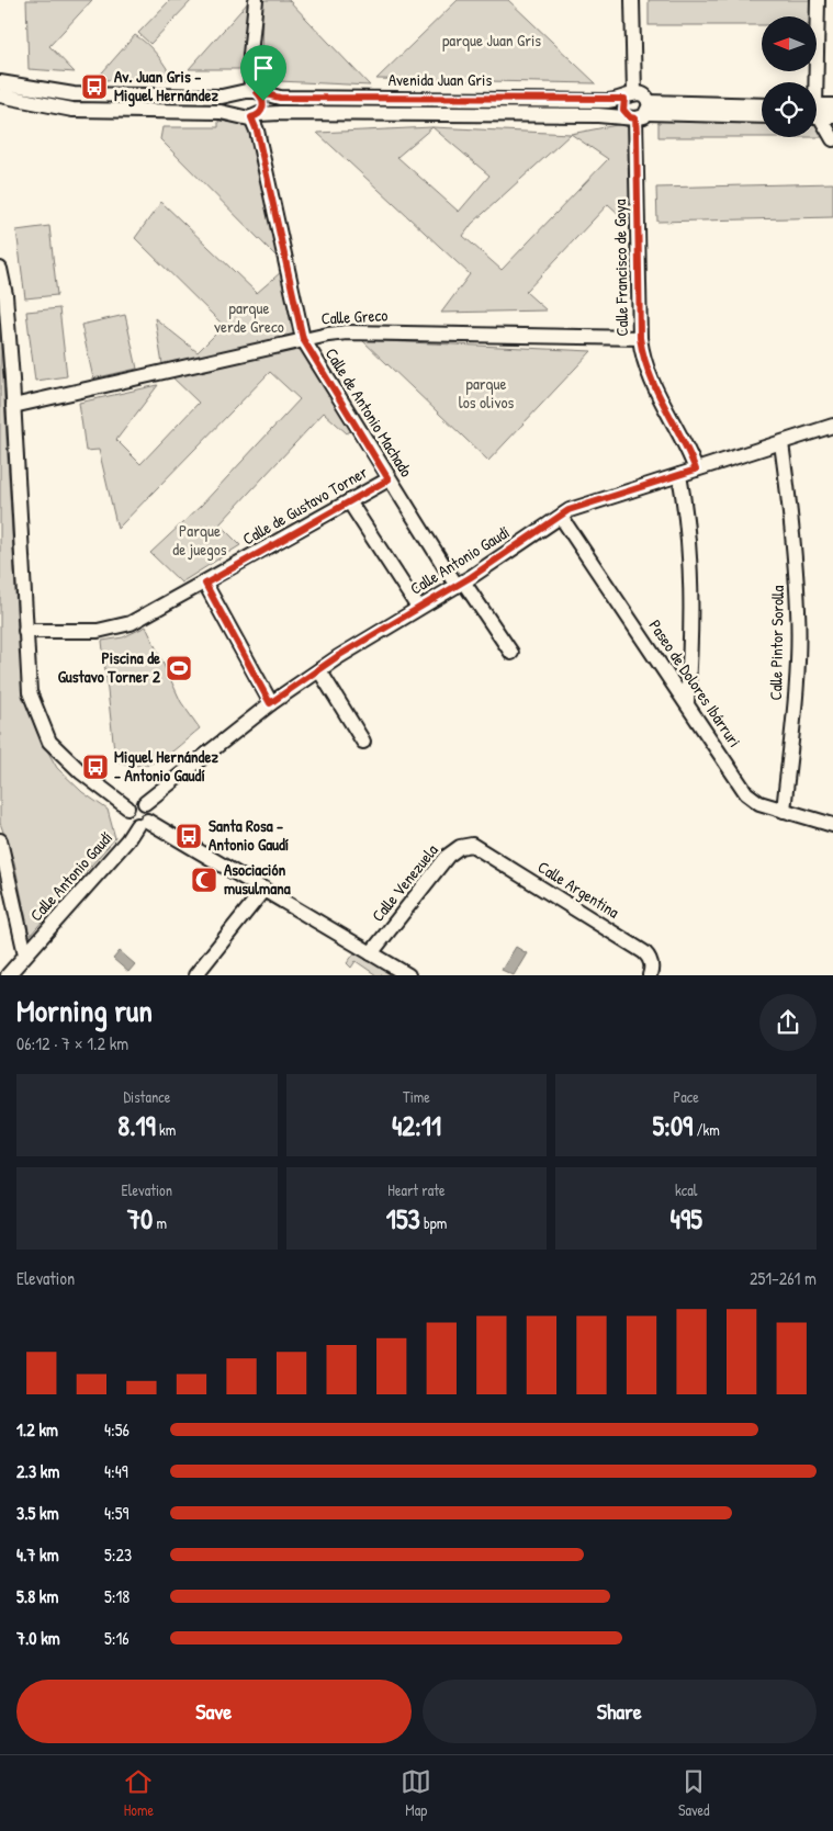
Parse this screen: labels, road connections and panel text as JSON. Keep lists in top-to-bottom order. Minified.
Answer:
{"streets":{"street":["Avenida Juan Gris","Calle Francisco de Goya","Calle Greco","Calle de Antonio Machado","Calle de Gustavo Torner","Calle Antonio Gaudí","Calle Pintor Sorolla","Paseo de Dolores Ibárruri","Calle Venezuela","Calle Argentina"]},"crossings":[["Avenida Juan Gris","Calle Francisco de Goya"],["Avenida Juan Gris","Calle de Antonio Machado"],["Calle Francisco de Goya","Calle Greco"],["Calle Francisco de Goya","Calle Antonio Gaudí"],["Calle Greco","Calle de Antonio Machado"],["Calle de Antonio Machado","Calle de Gustavo Torner"],["Calle de Antonio Machado","Calle Antonio Gaudí"],["Calle Antonio Gaudí","Calle Pintor Sorolla"],["Calle Antonio Gaudí","Paseo de Dolores Ibárruri"],["Calle Pintor Sorolla","Paseo de Dolores Ibárruri"],["Calle Venezuela","Calle Argentina"]],"parks":["parque Juan Gris","parque verde Greco","parque los olivos","Parque de juegos"],"places":{"bus stop":["Av. Juan Gris - Miguel Hernández","Miguel Hernández - Antonio Gaudí","Santa Rosa - Antonio Gaudí"],"sports":["Piscina de Gustavo Torner 2"],"mosque":["Asociación musulmana"]},"north":"left","page":{"heading":["Morning run","06:12 · 7 × 1.2 km"],"stats":[["Distance","8.19 km"],["Time","42:11"],["Pace","5:09 /km"],["Elevation","70 m"],["Heart rate","153 bpm"],["kcal","495"]],"chart":["Elevation","251–261 m"],"list":[{"name":"1.2 km","note":"4:56"},{"name":"2.3 km","note":"4:49"},{"name":"3.5 km","note":"4:59"},{"name":"4.7 km","note":"5:23"},{"name":"5.8 km","note":"5:18"},{"name":"7.0 km","note":"5:16"}],"buttons":["Save","Share"],"tabs":["Home","Map","Saved"]}}
